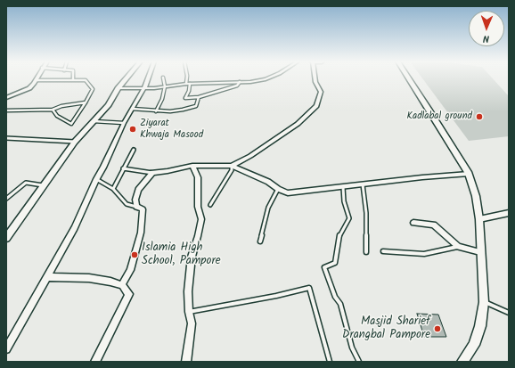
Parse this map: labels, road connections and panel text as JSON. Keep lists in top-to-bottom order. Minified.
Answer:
{"places":["Kadlabal ground","Ziyarat Khwaja Masood","Islamia High School, Pampore","Masjid Sharief Drangbal Pampore"],"north":"bottom"}
